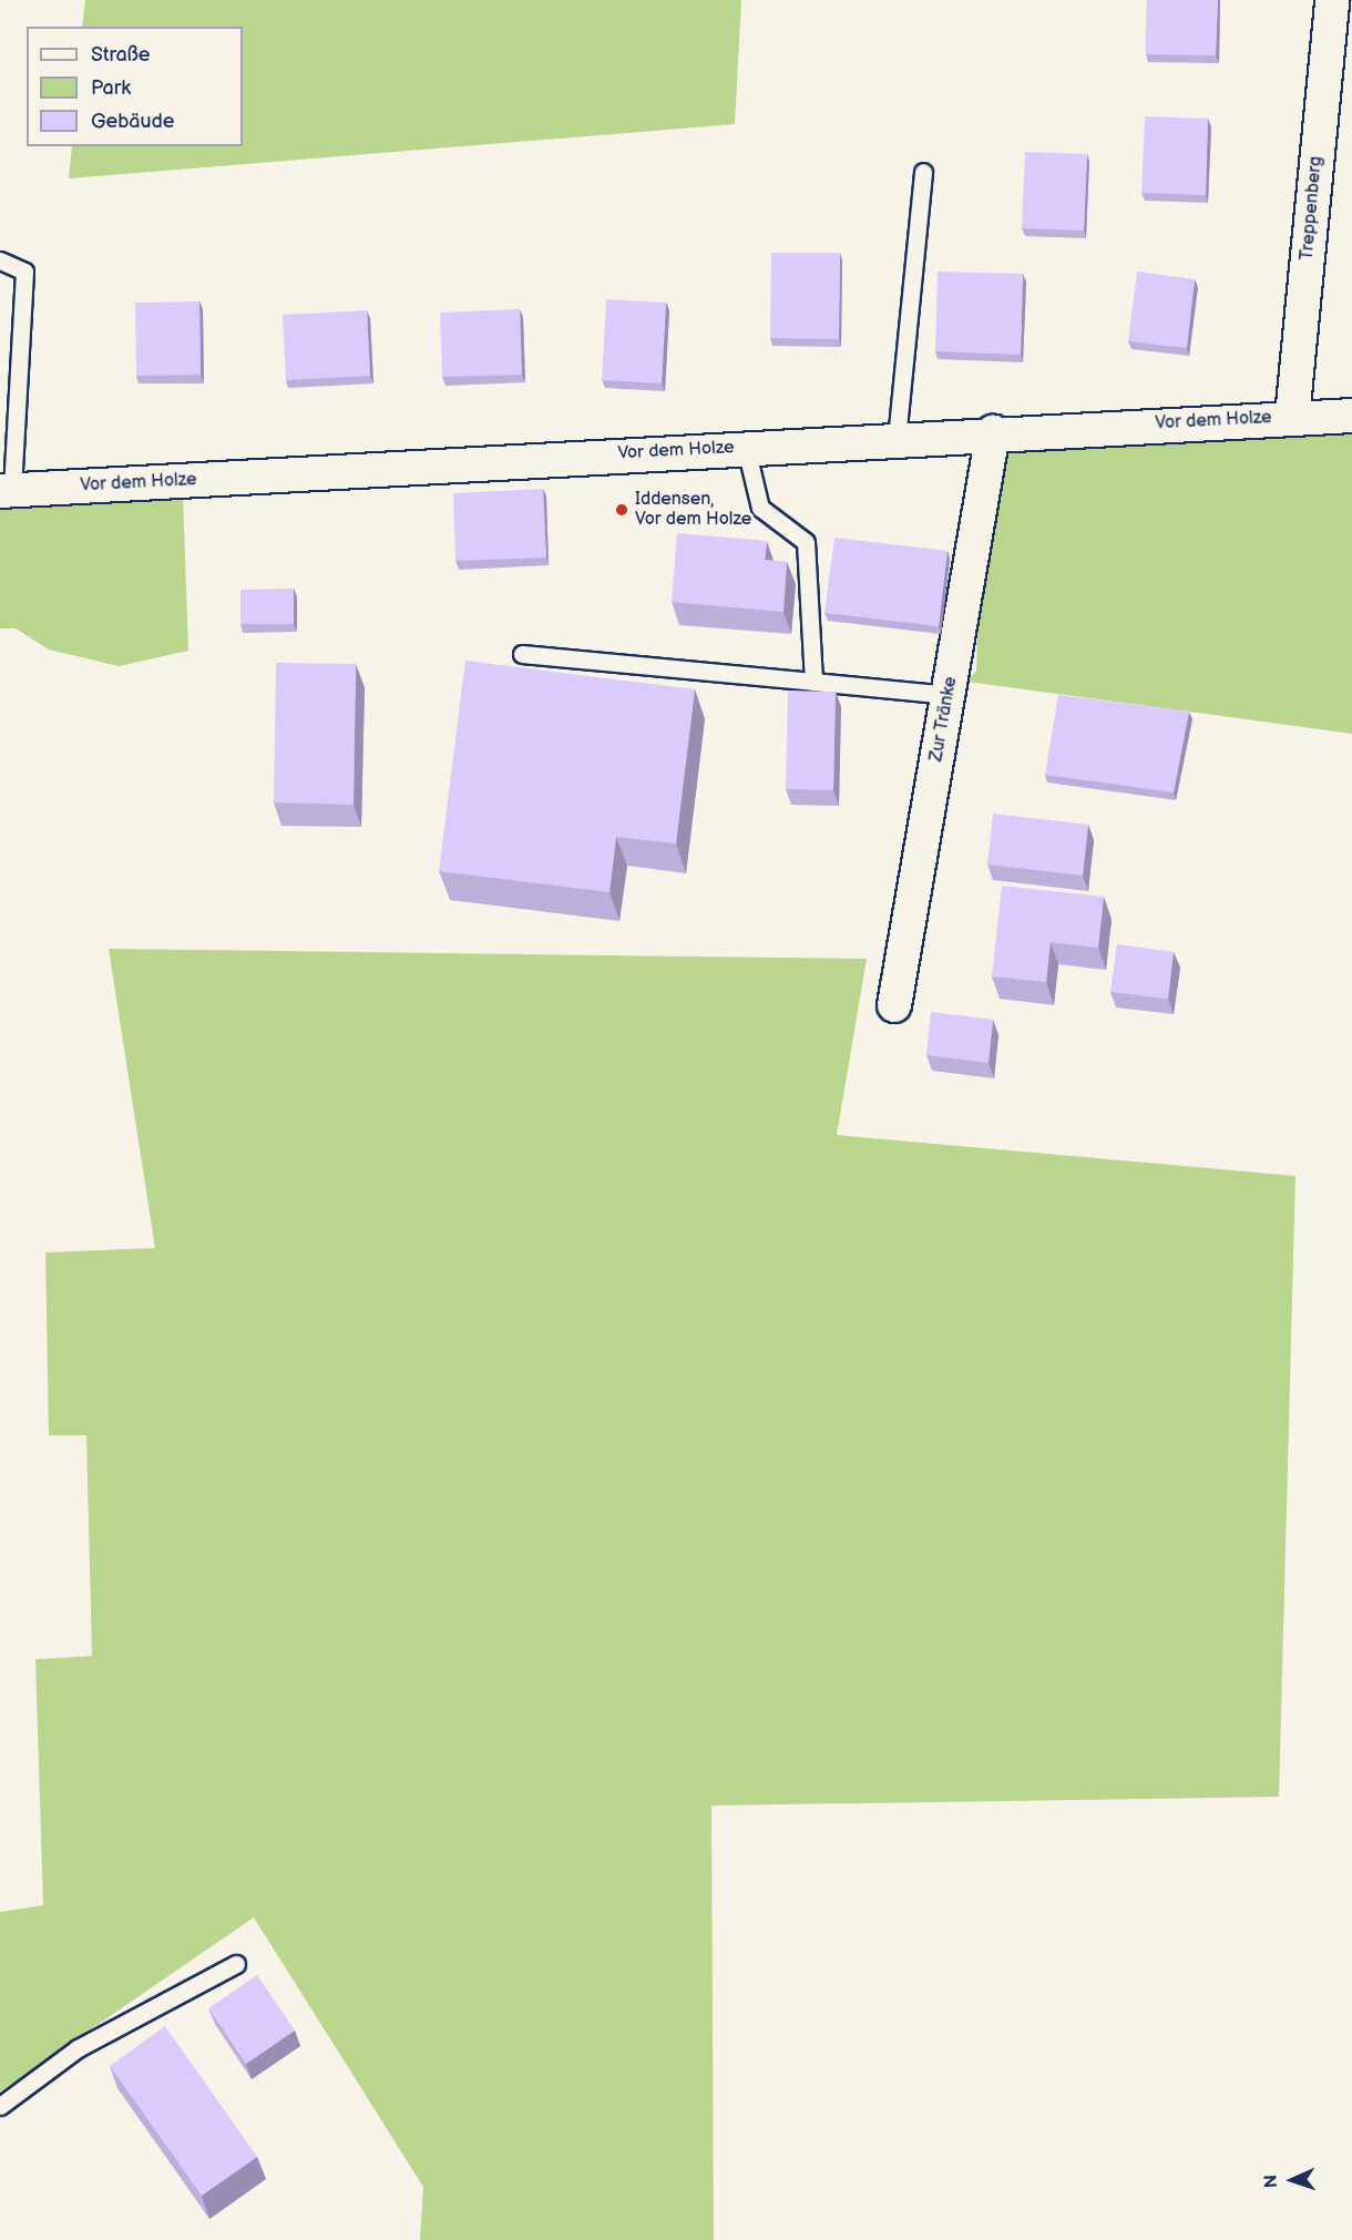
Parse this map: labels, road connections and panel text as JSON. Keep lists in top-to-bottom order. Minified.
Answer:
{"streets":{"street":["Treppenberg","Vor dem Holze","Zur Tränke"]},"crossings":[["Treppenberg","Vor dem Holze"],["Vor dem Holze","Zur Tränke"]],"places":["Iddensen, Vor dem Holze"],"legend":["Straße","Park","Gebäude"],"north":"left"}
